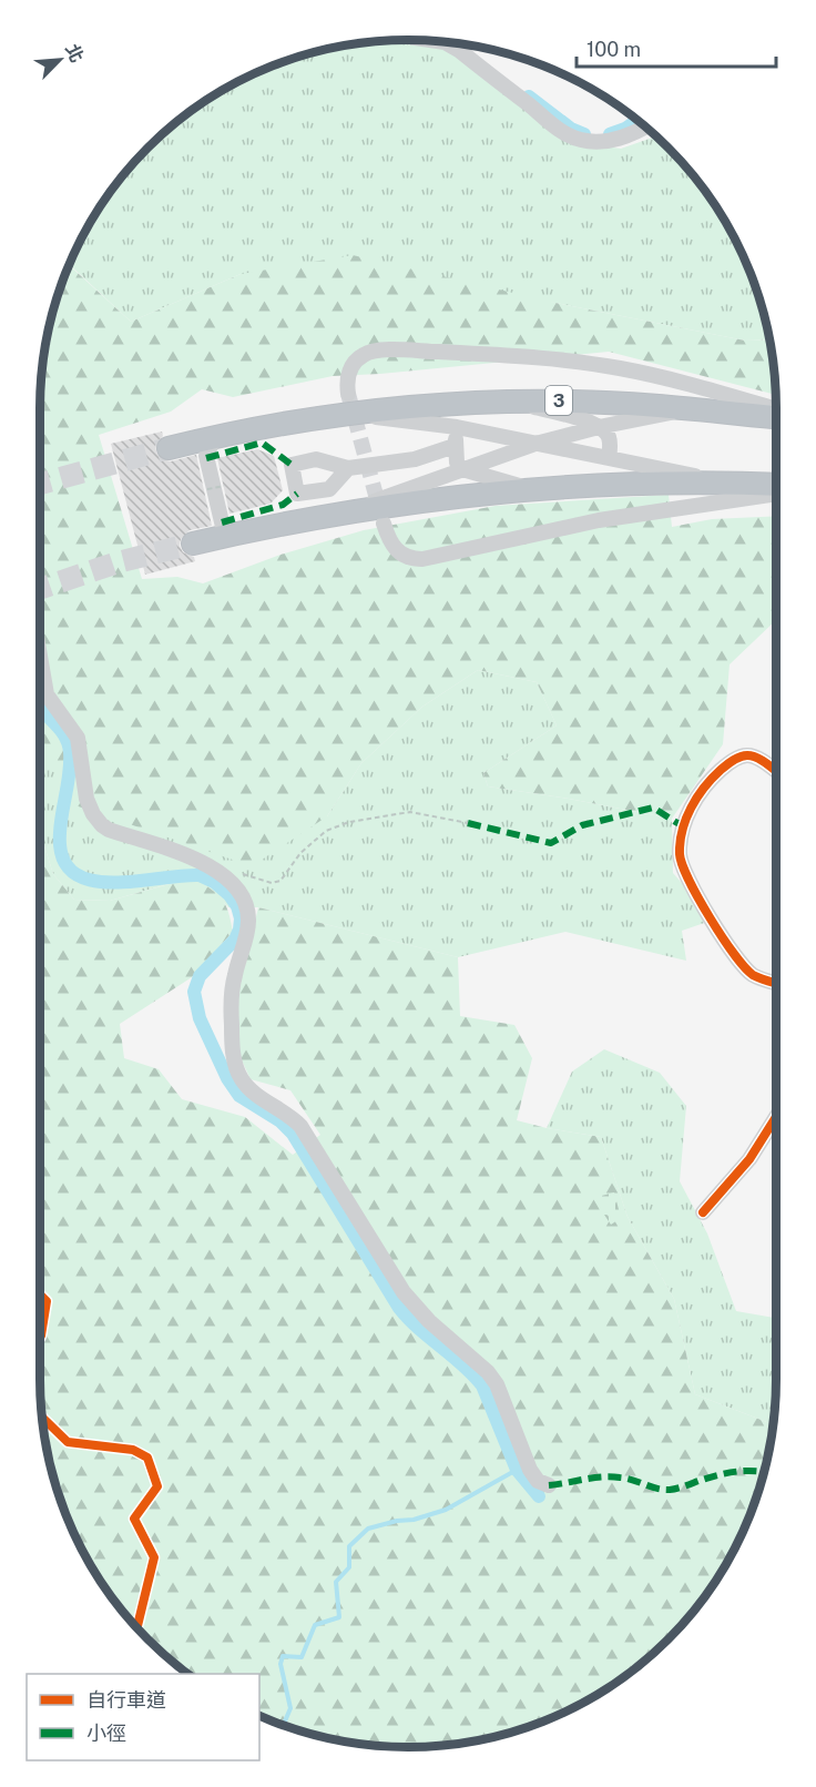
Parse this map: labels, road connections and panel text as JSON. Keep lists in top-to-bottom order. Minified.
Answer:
{"streets":{"highway":["3"]},"legend":["自行車道","小徑"],"scale_bar":"100 m","north":"top right"}
